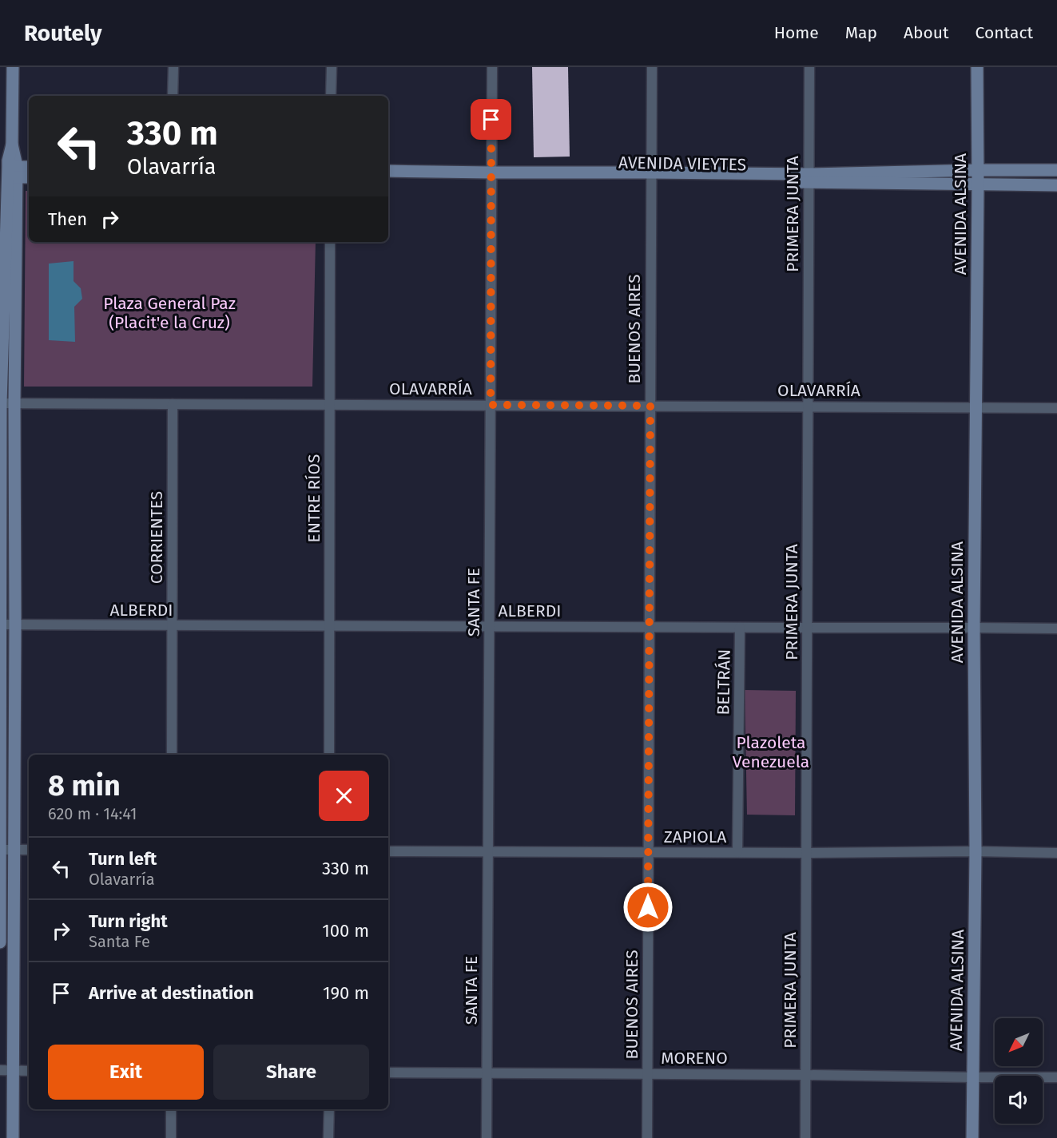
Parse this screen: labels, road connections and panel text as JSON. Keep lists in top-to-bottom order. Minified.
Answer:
{"streets":{"main road":["AVENIDA VIEYTES","AVENIDA ALSINA"],"street":["PRIMERA JUNTA","BUENOS AIRES","OLAVARRÍA","ENTRE RÍOS","CORRIENTES","SANTA FE","ALBERDI","BELTRÁN","ZAPIOLA","MORENO"]},"crossings":[["AVENIDA VIEYTES","PRIMERA JUNTA"],["AVENIDA VIEYTES","AVENIDA ALSINA"],["AVENIDA VIEYTES","BUENOS AIRES"],["AVENIDA VIEYTES","SANTA FE"],["PRIMERA JUNTA","OLAVARRÍA"],["PRIMERA JUNTA","ALBERDI"],["PRIMERA JUNTA","ZAPIOLA"],["PRIMERA JUNTA","MORENO"],["AVENIDA ALSINA","OLAVARRÍA"],["AVENIDA ALSINA","ALBERDI"],["AVENIDA ALSINA","ZAPIOLA"],["AVENIDA ALSINA","MORENO"],["BUENOS AIRES","OLAVARRÍA"],["BUENOS AIRES","ALBERDI"],["BUENOS AIRES","ZAPIOLA"],["BUENOS AIRES","MORENO"],["OLAVARRÍA","ENTRE RÍOS"],["OLAVARRÍA","CORRIENTES"],["OLAVARRÍA","SANTA FE"],["ENTRE RÍOS","ALBERDI"],["CORRIENTES","ALBERDI"],["SANTA FE","ALBERDI"],["SANTA FE","ZAPIOLA"],["SANTA FE","MORENO"],["ALBERDI","BELTRÁN"],["BELTRÁN","ZAPIOLA"]],"parks":["Plaza General Paz (Placit'e la Cruz)","Plazoleta Venezuela"],"north":"bottom left","page":{"header":"Routely","nav":["Home","Map","About","Contact"],"turn":["330 m","Olavarría"],"then":"Then","heading":["8 min","620 m · 14:41"],"list":[{"name":"Turn left","note":"Olavarría","value":"330 m"},{"name":"Turn right","note":"Santa Fe","value":"100 m"},{"name":"Arrive at destination","value":"190 m"}],"buttons":["Exit","Share"]}}
